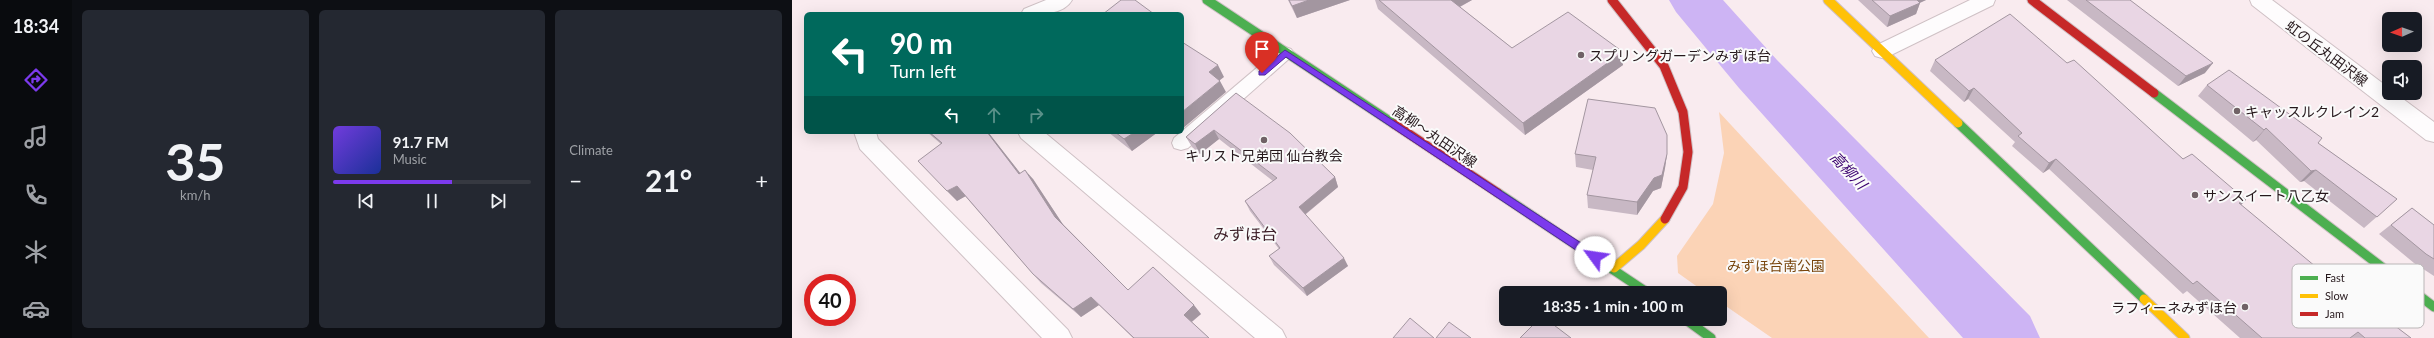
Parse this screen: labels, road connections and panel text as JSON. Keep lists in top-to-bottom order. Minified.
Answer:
{"streets":{"street":["虹の丘丸田沢線","高柳～丸田沢線"]},"districts":["みずほ台"],"water":["高柳川"],"parks":["みずほ台南公園"],"places":["スプリングガーデンみずほ台","キャッスルクレイン2","キリスト兄弟団 仙台教会","サンスイート八乙女","ラフィーネみずほ台"],"legend":["Fast","Slow","Jam"],"north":"left","page":{"tabs":"18:34","tile":[["35","km/h"],"Climate"],"turn":["90 m","Turn left"],"song":["91.7 FM","Music"],"heat":["−","21°","+"],"limit":"40","trip":"18:35 · 1 min · 100 m"}}
